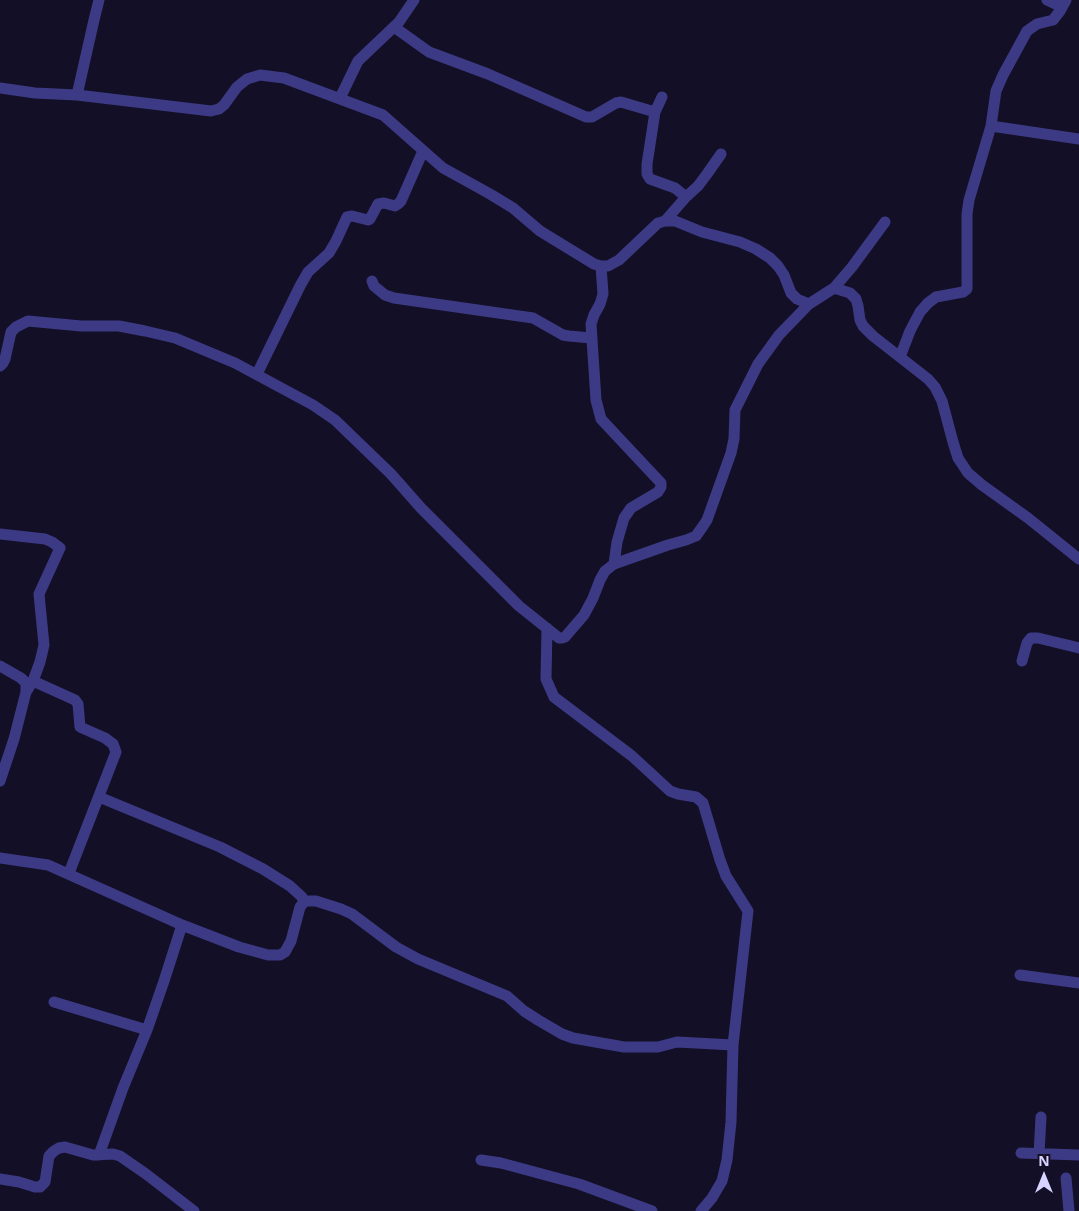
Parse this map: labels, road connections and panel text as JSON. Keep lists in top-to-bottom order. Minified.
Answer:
{"north":"top"}
